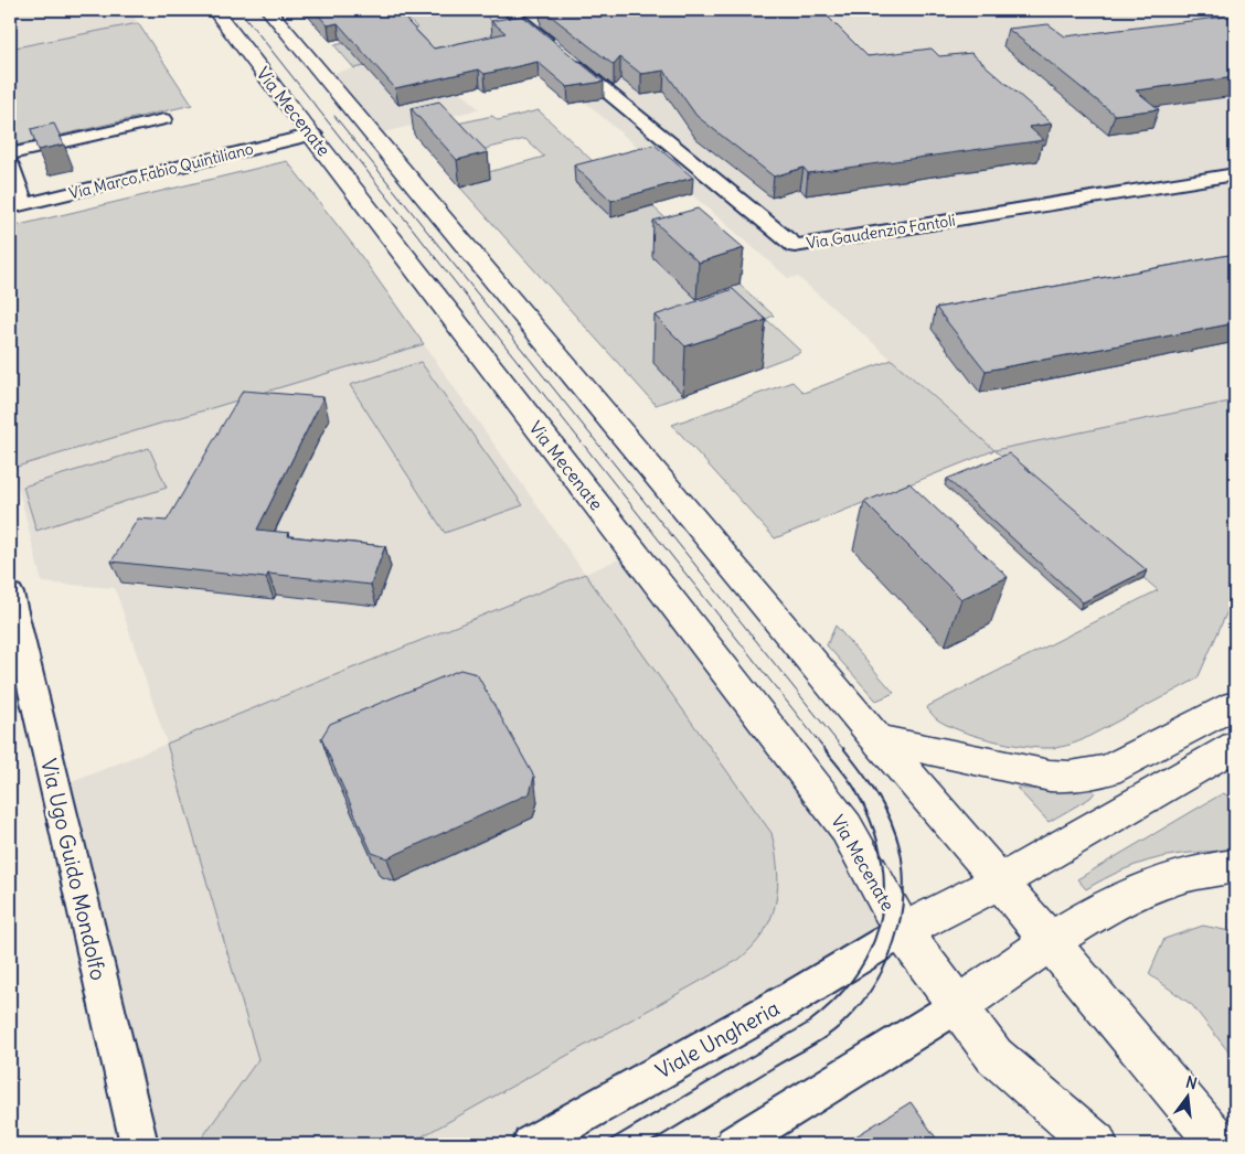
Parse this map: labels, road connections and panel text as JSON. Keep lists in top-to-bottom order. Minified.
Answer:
{"streets":{"main road":["Via Mecenate"],"street":["Via Marco Fabio Quintiliano","Via Gaudenzio Fantoli","Via Ugo Guido Mondolfo","Viale Ungheria"]},"crossings":[["Via Mecenate","Via Marco Fabio Quintiliano"],["Via Mecenate","Viale Ungheria"]],"north":"top"}
